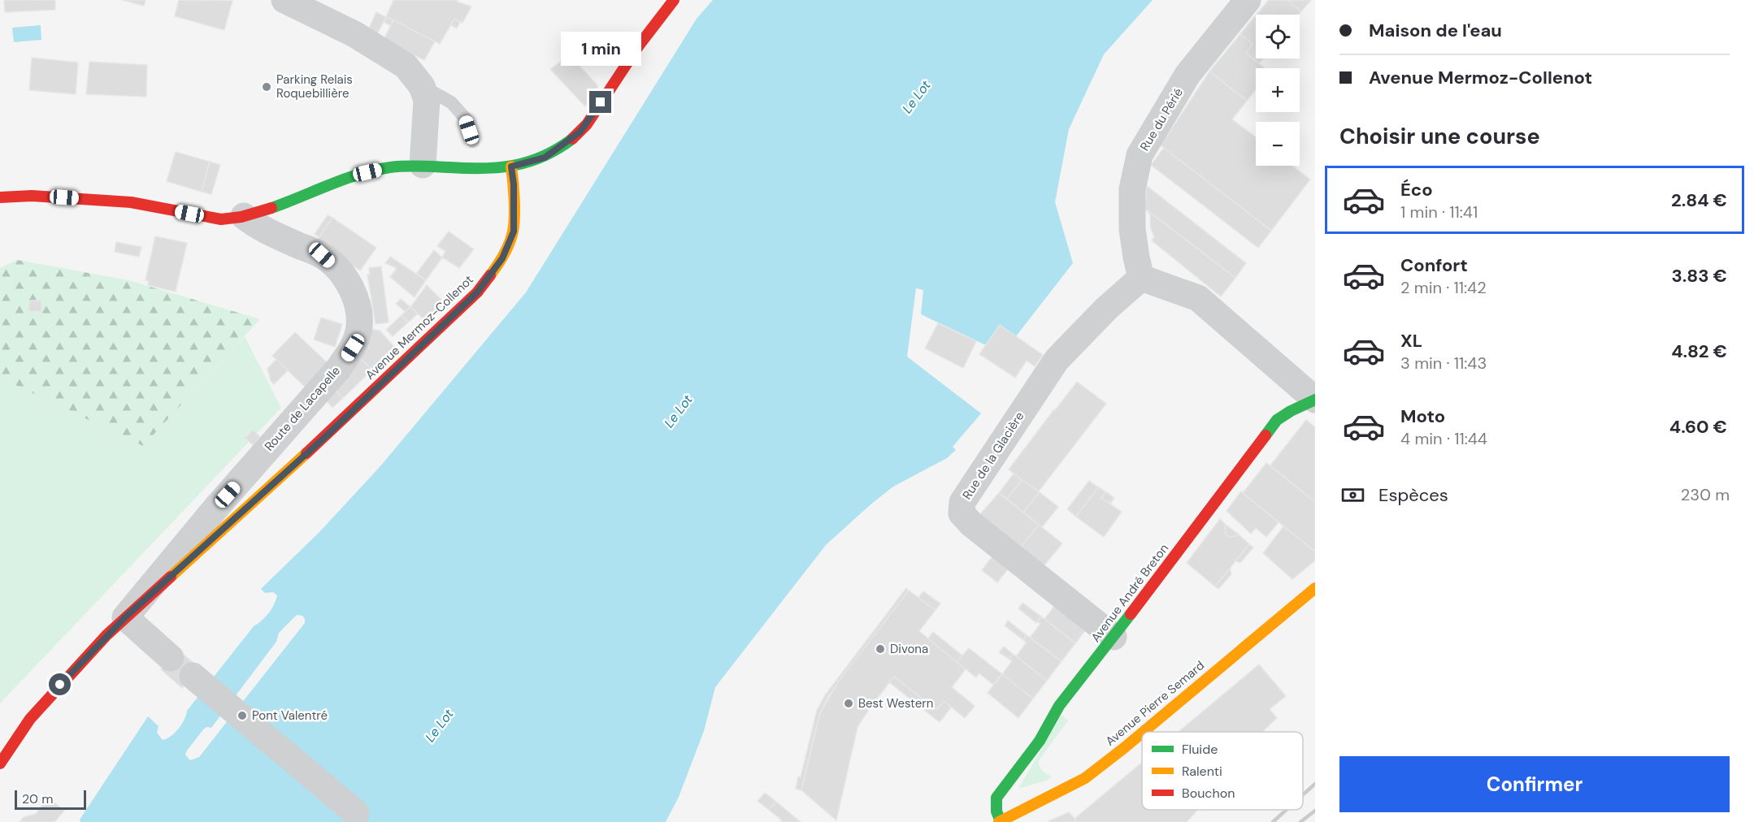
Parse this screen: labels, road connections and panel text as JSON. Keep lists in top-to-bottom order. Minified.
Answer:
{"streets":{"street":["Rue du Périé","Avenue Mermoz-Collenot","Route de Lacapelle","Rue de la Glacière","Avenue André Breton","Avenue Pierre Semard"]},"crossings":[["Rue du Périé","Rue de la Glacière"],["Avenue Mermoz-Collenot","Route de Lacapelle"],["Rue de la Glacière","Avenue André Breton"],["Avenue André Breton","Avenue Pierre Semard"]],"water":["Le Lot"],"places":["Parking Relais Roquebillière","Divona","Best Western","Pont Valentré"],"legend":["Fluide","Ralenti","Bouchon"],"scale_bar":"20 m","page":{"banner":["Maison de l'eau","Avenue Mermoz-Collenot"],"map_buttons":["+","−"],"bubble":"1 min","heading":"Choisir une course","list":[{"name":"Éco","note":"1 min · 11:41","value":"2.84 €"},{"name":"Confort","note":"2 min · 11:42","value":"3.83 €"},{"name":"XL","note":"3 min · 11:43","value":"4.82 €"},{"name":"Moto","note":"4 min · 11:44","value":"4.60 €"}],"pay":["Espèces","230 m"],"buttons":"Confirmer","scale":"20 m"}}
